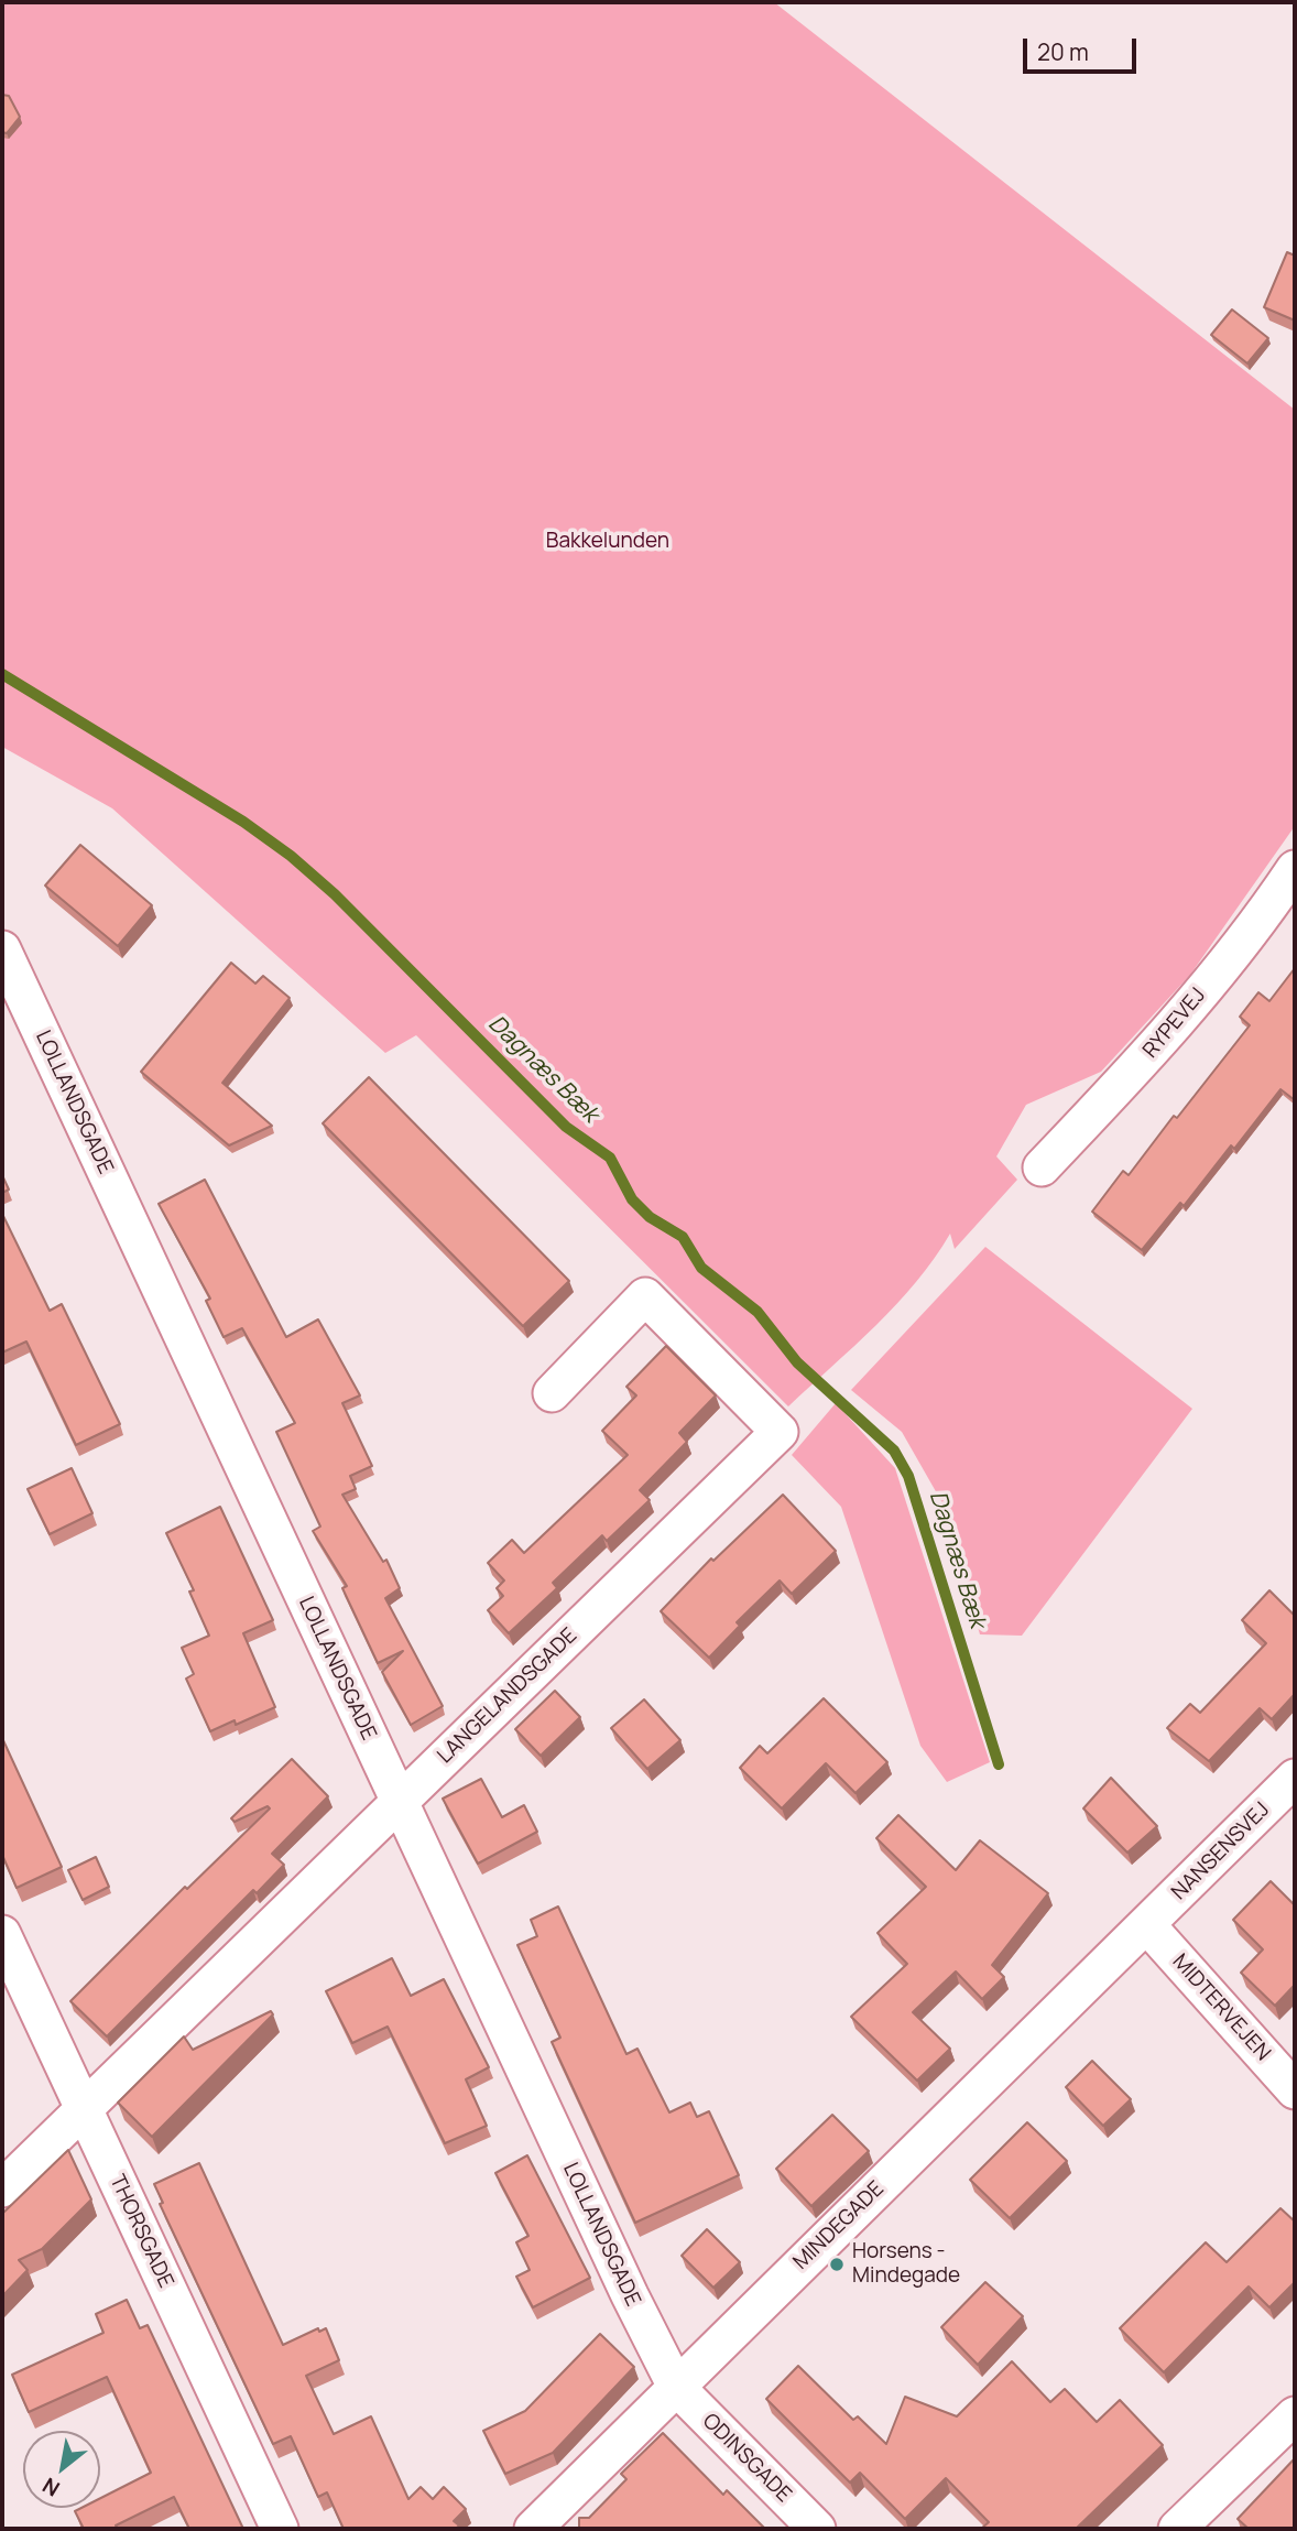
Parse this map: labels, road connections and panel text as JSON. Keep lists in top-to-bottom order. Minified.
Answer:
{"streets":{"street":["RYPEVEJ","LOLLANDSGADE","LANGELANDSGADE","NANSENSVEJ","MIDTERVEJEN","MINDEGADE","THORSGADE","ODINSGADE"]},"crossings":[["LOLLANDSGADE","LANGELANDSGADE"],["LOLLANDSGADE","MINDEGADE"],["LOLLANDSGADE","ODINSGADE"],["LANGELANDSGADE","THORSGADE"],["NANSENSVEJ","MIDTERVEJEN"],["NANSENSVEJ","MINDEGADE"],["MIDTERVEJEN","MINDEGADE"],["MINDEGADE","ODINSGADE"]],"water":["Dagnæs Bæk"],"parks":["Bakkelunden"],"places":["Horsens - Mindegade"],"scale_bar":"20 m","north":"bottom left"}
